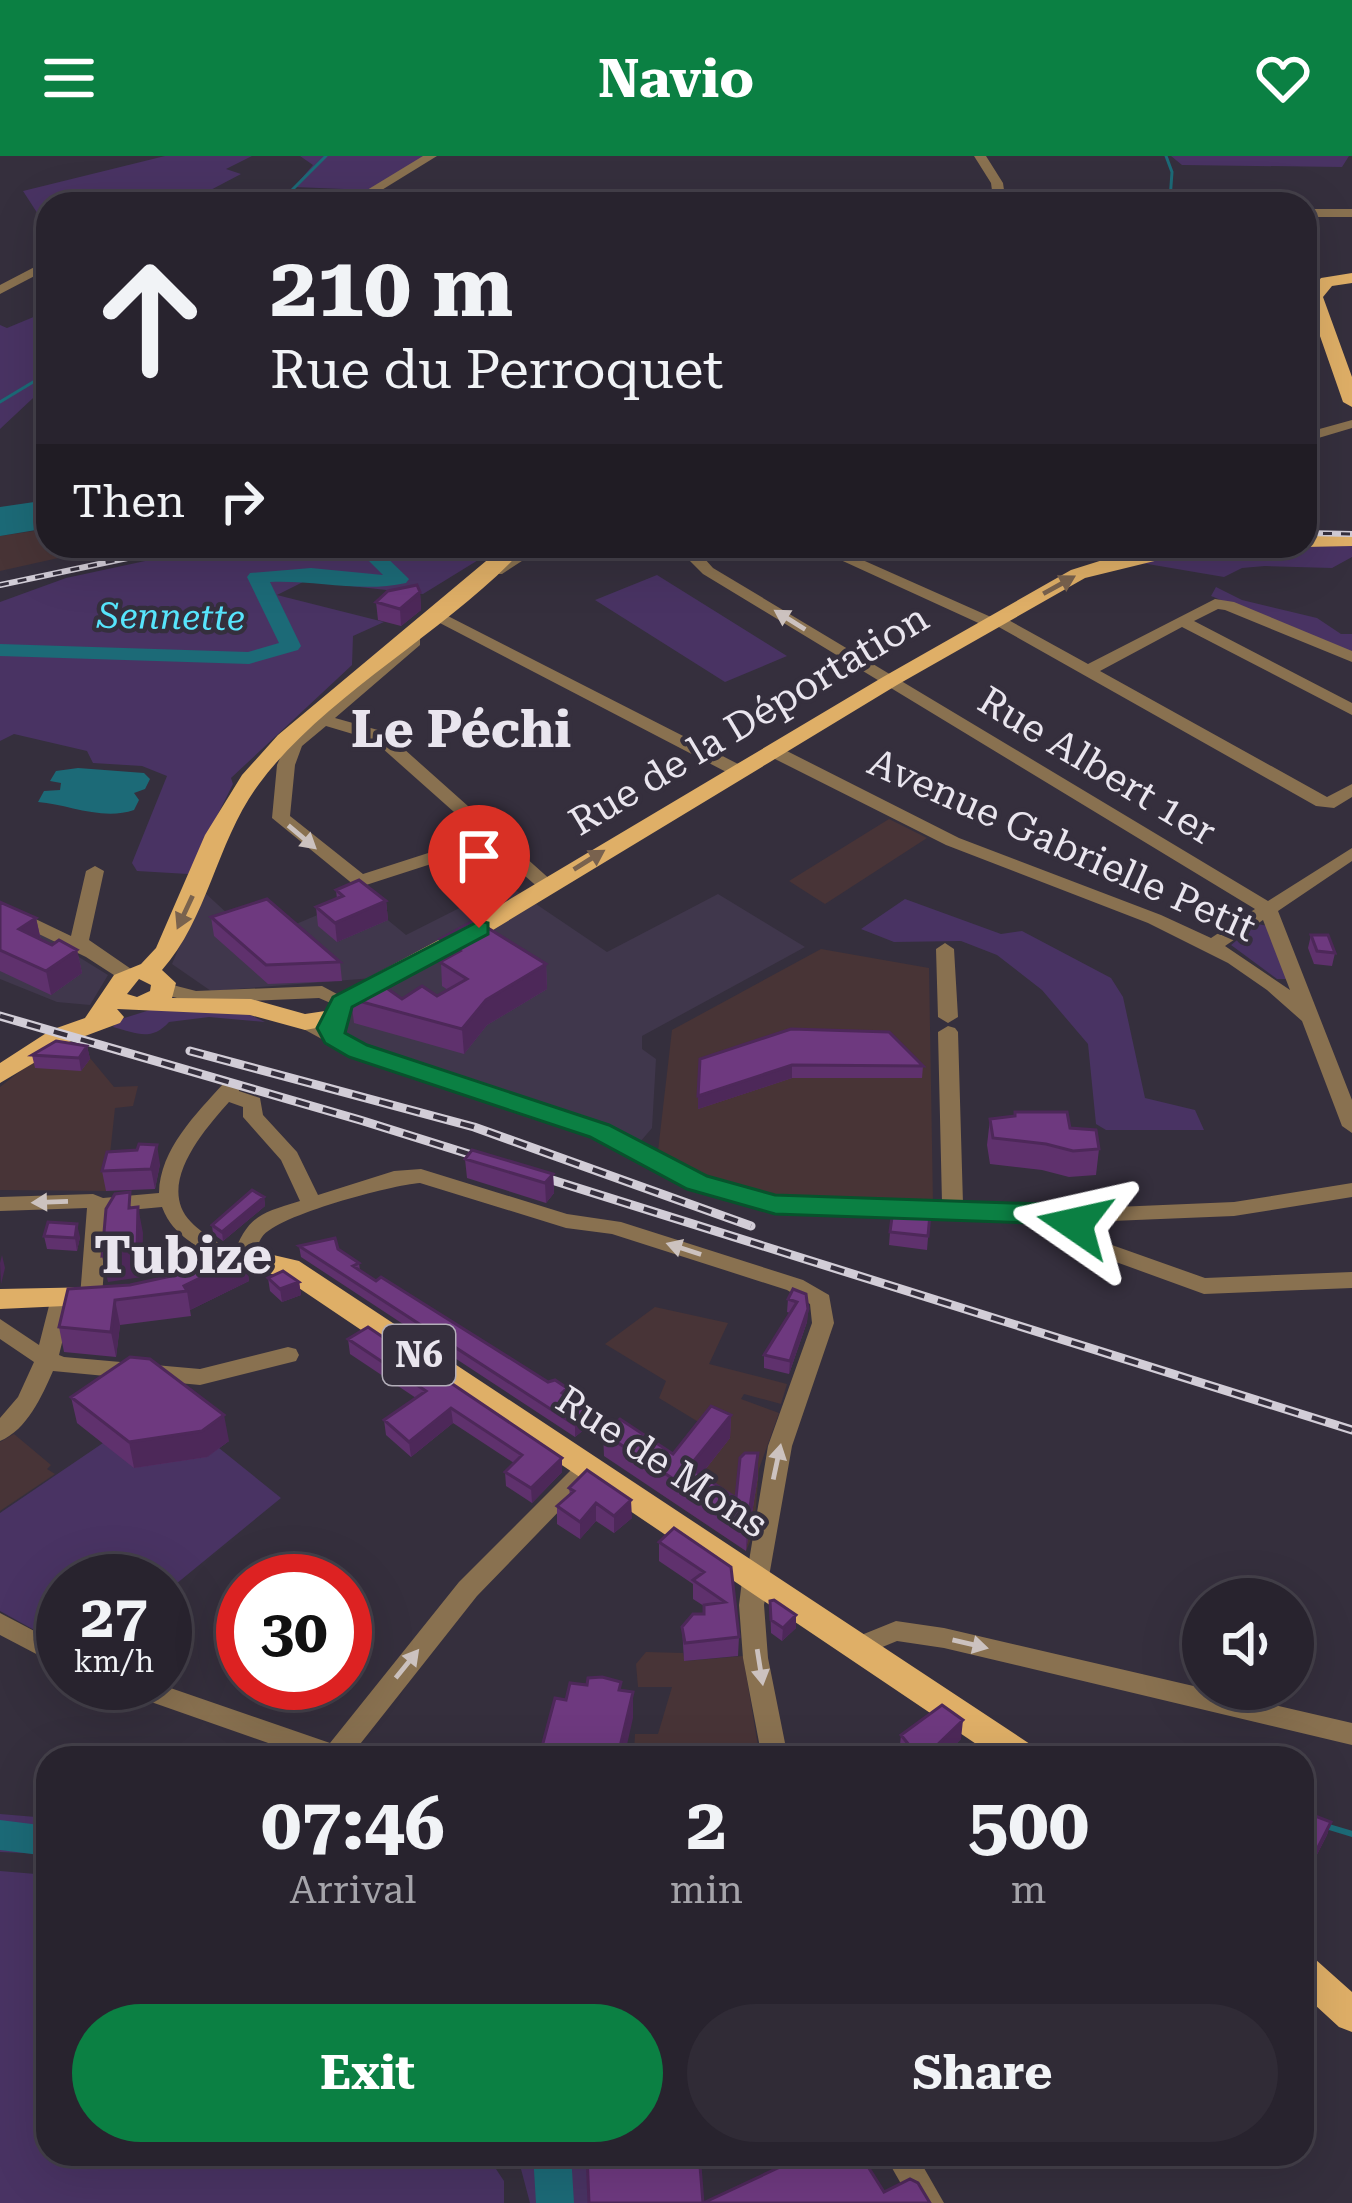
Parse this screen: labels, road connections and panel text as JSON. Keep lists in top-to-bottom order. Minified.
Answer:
{"streets":{"main road":["Rue de la Déportation","N6","Rue de Mons"],"street":["Rue Albert 1er","Avenue Gabrielle Petit"]},"crossings":[["Rue de la Déportation","Rue Albert 1er"],["Rue de la Déportation","Avenue Gabrielle Petit"]],"districts":["Le Péchi","Tubize"],"water":["Sennette"],"page":{"header":"Navio","turn":["210 m","Rue du Perroquet"],"then":"Then","speed":"27 km/h","limit":"30","eta":["07:46","Arrival","2","min","500","m"],"buttons":["Exit","Share"]}}
